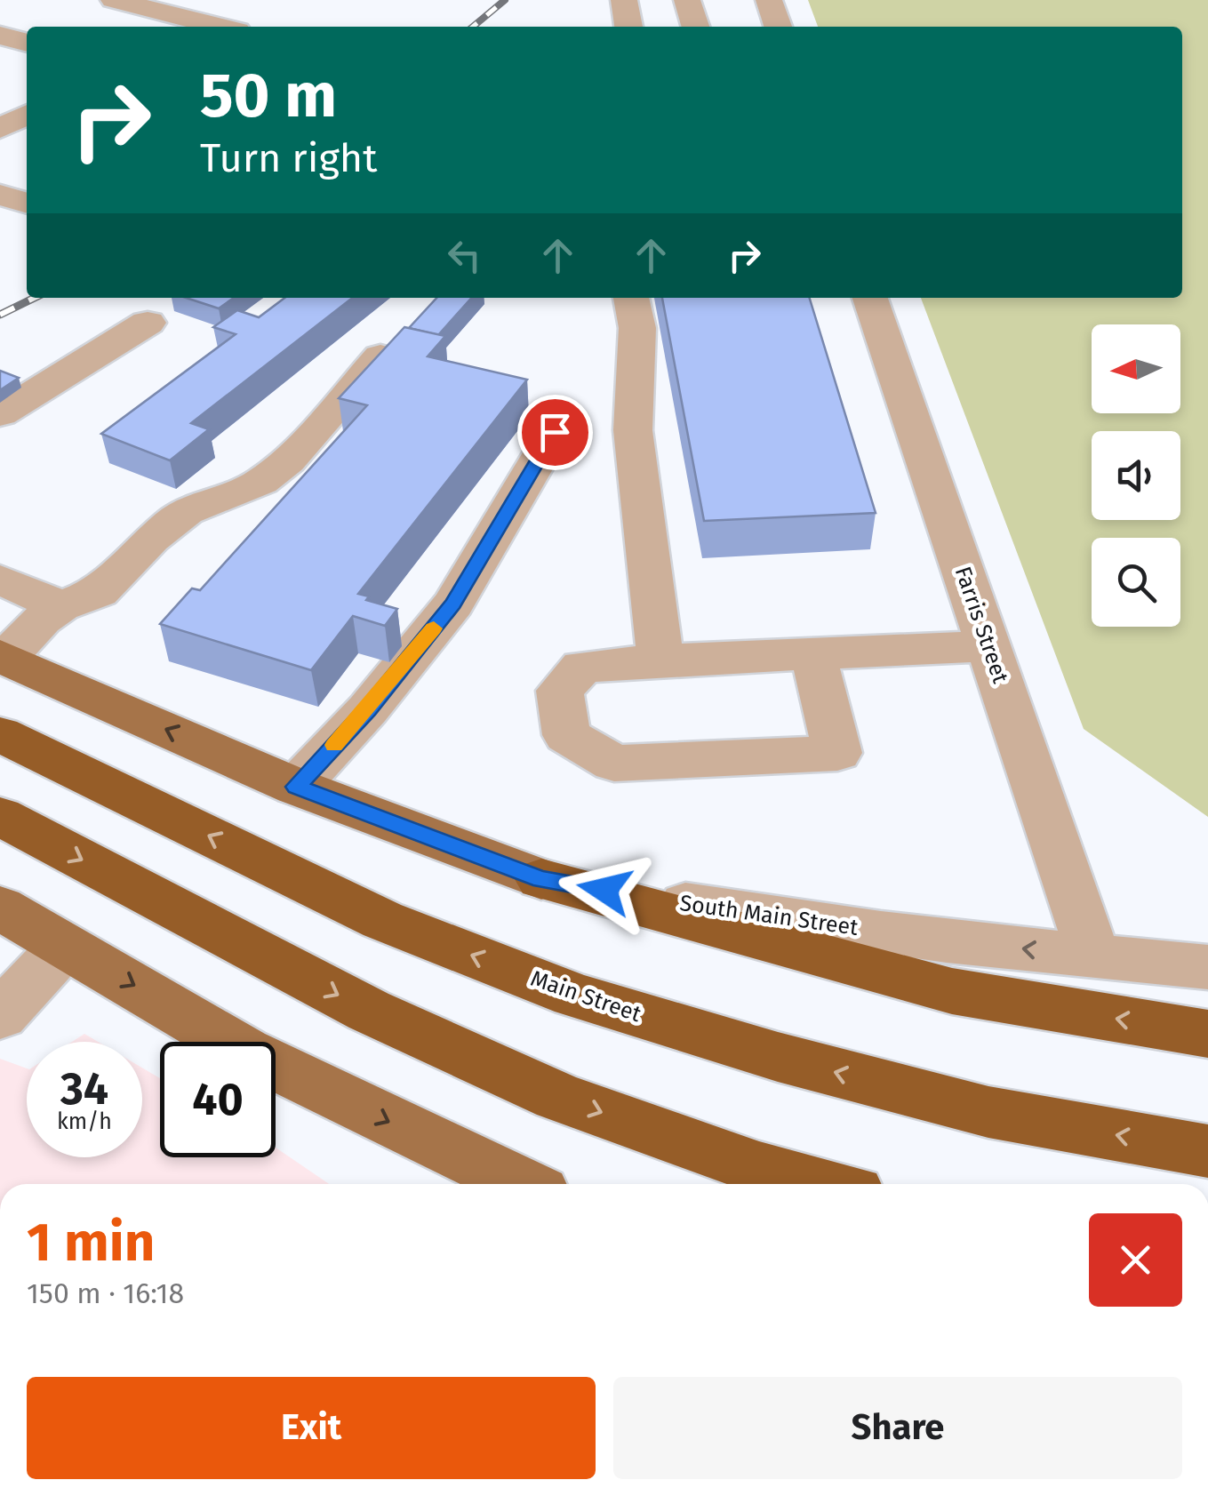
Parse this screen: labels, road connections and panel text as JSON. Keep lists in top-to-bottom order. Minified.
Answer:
{"streets":{"highway":["Main Street"],"main road":["South Main Street"],"street":["Farris Street"]},"crossings":[["Farris Street","South Main Street"]],"one_way":["South Main Street"],"north":"left","page":{"turn":["50 m","Turn right"],"speed":"34 km/h","limit":"40","heading":["1 min","150 m · 16:18"],"buttons":["Exit","Share"]}}
